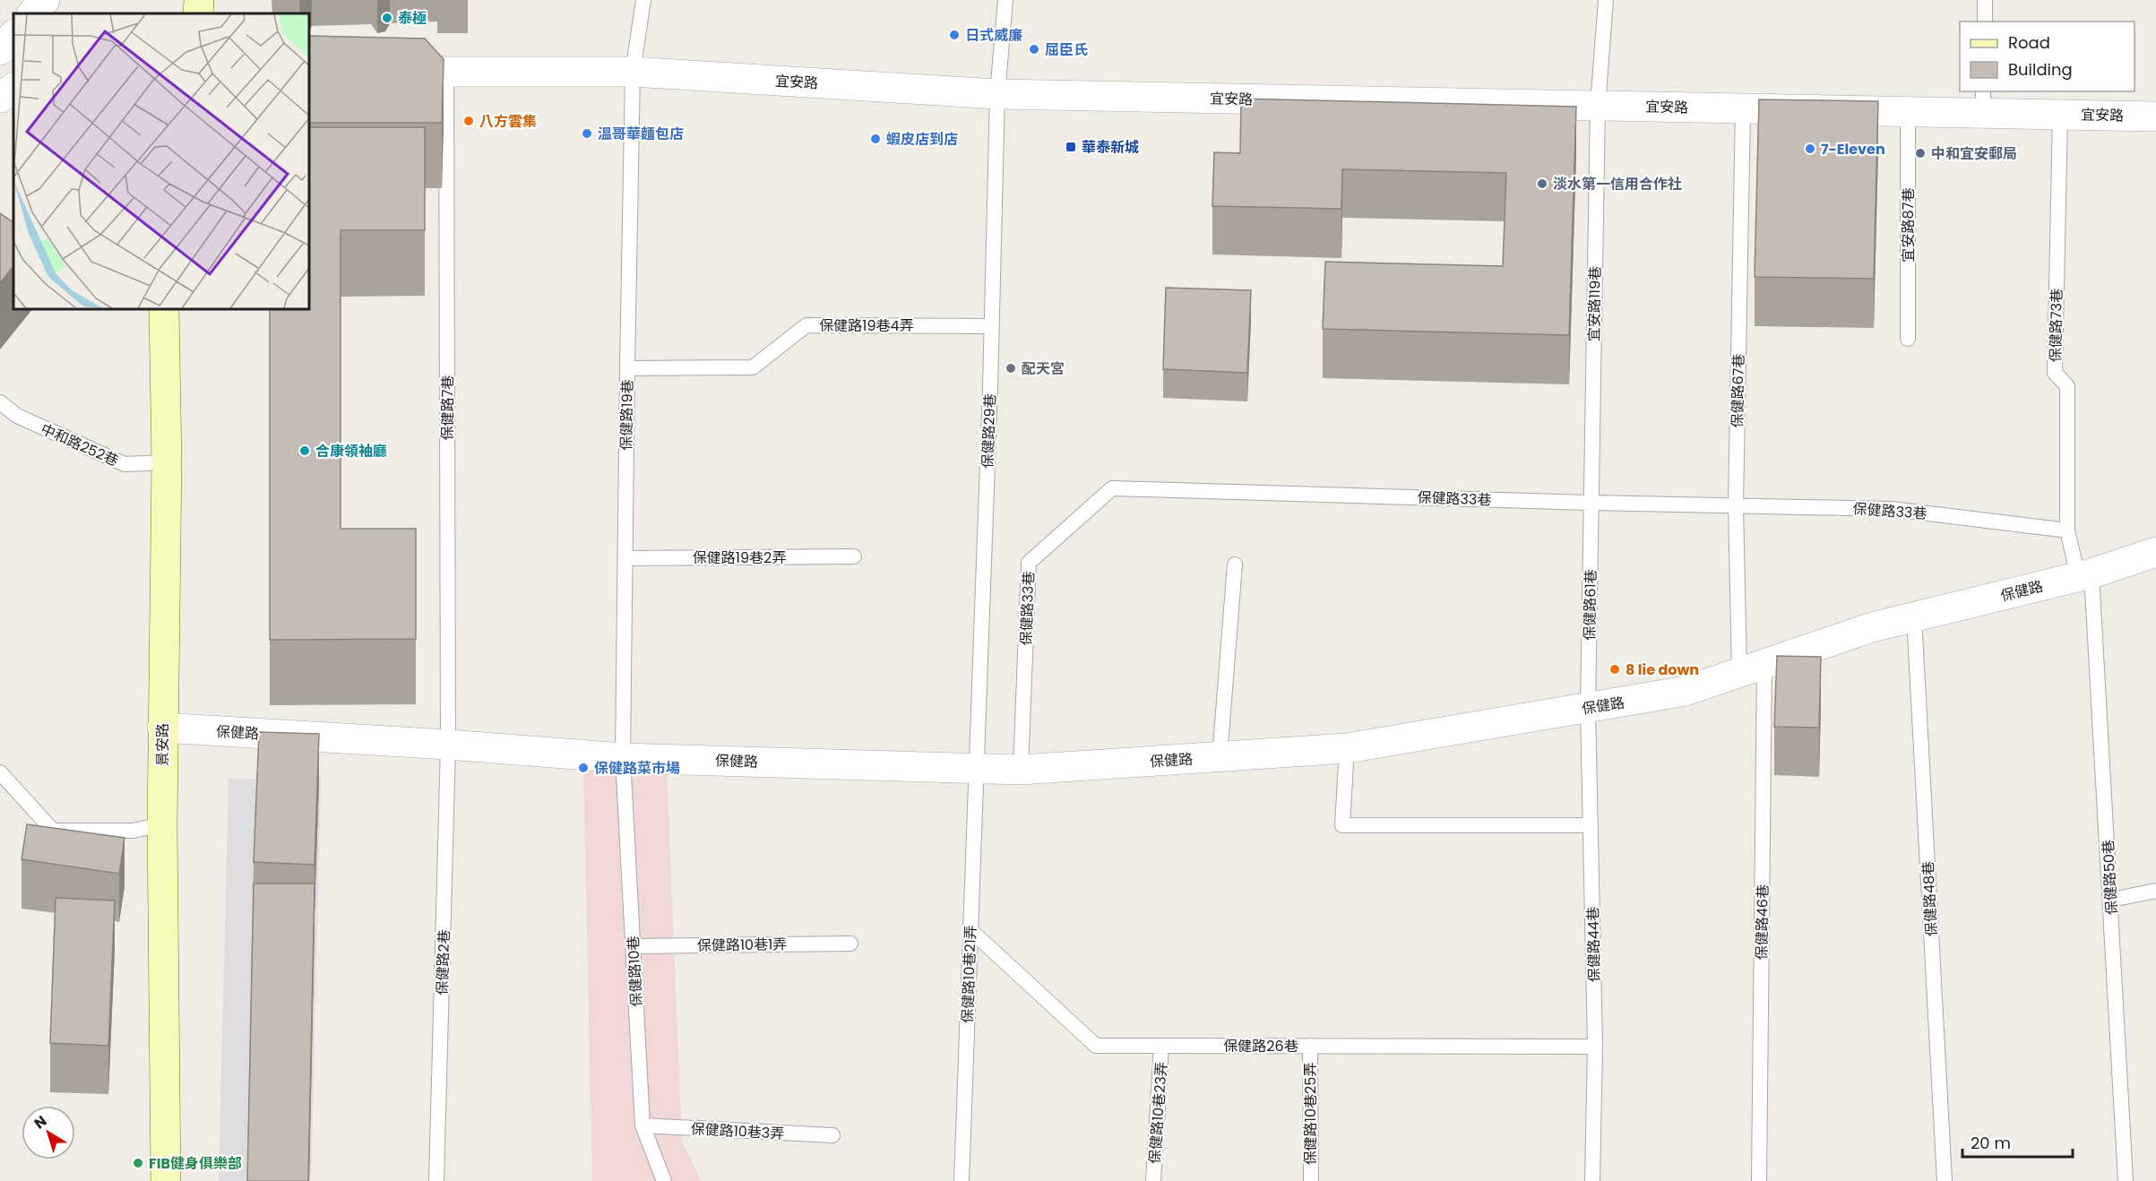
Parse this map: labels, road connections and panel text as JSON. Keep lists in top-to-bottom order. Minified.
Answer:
{"streets":{"main road":["景安路"],"street":["宜安路","保健路"],"lane":["宜安路87巷","宜安路119巷","保健路19巷4弄","保健路73巷","保健路67巷","保健路7巷","保健路19巷","保健路29巷","中和路252巷","保健路33巷","保健路19巷2弄","保健路61巷","保健路50巷","保健路48巷","保健路46巷","保健路10巷1弄","保健路44巷","保健路2巷","保健路10巷","保健路10巷21弄","保健路26巷","保健路10巷23弄","保健路10巷25弄","保健路10巷3弄"]},"crossings":[["宜安路","宜安路87巷"],["宜安路","宜安路119巷"],["宜安路","保健路73巷"],["宜安路","保健路67巷"],["宜安路","保健路7巷"],["宜安路","保健路19巷"],["宜安路","保健路29巷"],["宜安路119巷","保健路33巷"],["宜安路119巷","保健路61巷"],["保健路19巷4弄","保健路19巷"],["保健路19巷4弄","保健路29巷"],["保健路73巷","保健路33巷"],["保健路67巷","保健路33巷"],["保健路67巷","保健路"],["保健路67巷","保健路46巷"],["保健路7巷","保健路"],["保健路7巷","保健路2巷"],["保健路19巷","保健路19巷2弄"],["保健路19巷","保健路"],["保健路19巷","保健路10巷"],["保健路29巷","保健路"],["保健路29巷","保健路10巷21弄"],["中和路252巷","景安路"],["保健路33巷","保健路"],["保健路33巷","保健路61巷"],["保健路","保健路61巷"],["保健路","景安路"],["保健路","保健路50巷"],["保健路","保健路48巷"],["保健路","保健路46巷"],["保健路","保健路44巷"],["保健路","保健路2巷"],["保健路","保健路10巷"],["保健路","保健路10巷21弄"],["保健路61巷","保健路44巷"],["保健路10巷1弄","保健路10巷"],["保健路44巷","保健路26巷"],["保健路10巷","保健路10巷3弄"],["保健路10巷21弄","保健路26巷"],["保健路26巷","保健路10巷23弄"],["保健路26巷","保健路10巷25弄"]],"places":{"other":["泰極","日式威廉","屈臣氏","八方雲集","溫哥華麵包店","蝦皮店到店","7-Eleven","中和宜安郵局","淡水第一信用合作社","配天宮","合康領袖廳","8 lie down","保健路菜市場","FIB健身俱樂部"],"transit":["華泰新城"]},"legend":["Road","Building"],"scale_bar":"20 m","north":"top left"}
